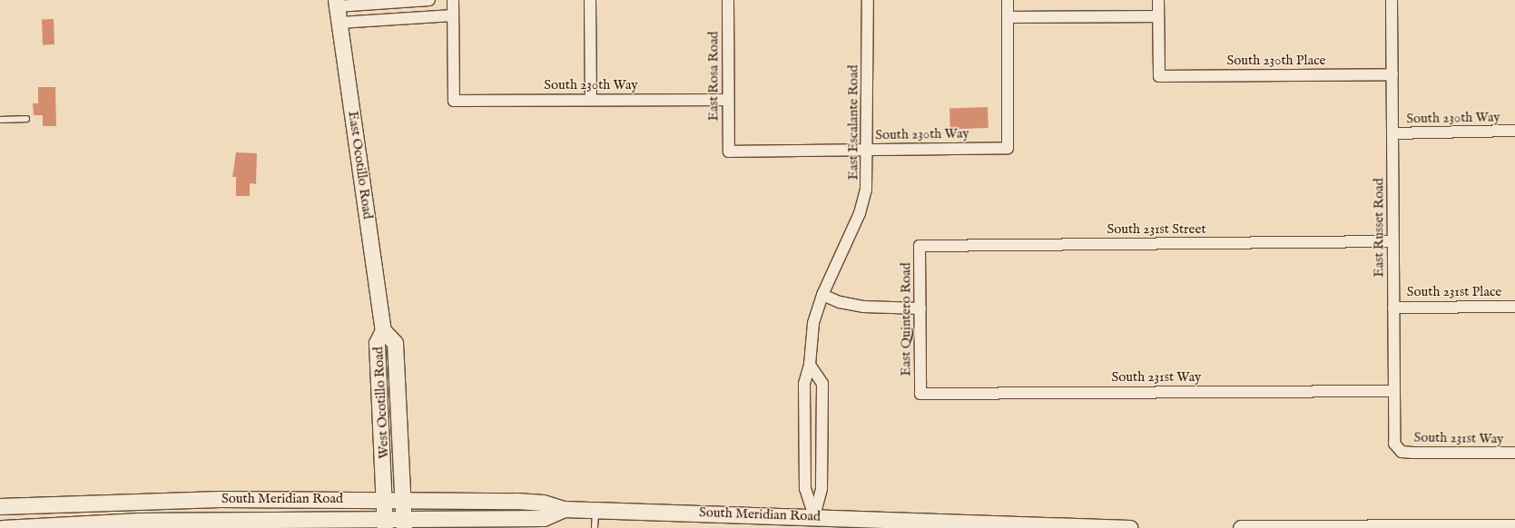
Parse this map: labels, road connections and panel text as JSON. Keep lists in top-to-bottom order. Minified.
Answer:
{"streets":{"street":["South 230th Place","East Rosa Road","South 230th Way","East Escalante Road","East Ocotillo Road","East Russet Road","South 231st Street","South 231st Place","East Quintero Road","South 231st Way","West Ocotillo Road","South Meridian Road"]},"crossings":[["South 230th Place","East Russet Road"],["East Rosa Road","South 230th Way"],["South 230th Way","East Escalante Road"],["South 230th Way","East Russet Road"],["East Escalante Road","South Meridian Road"],["East Ocotillo Road","West Ocotillo Road"],["East Russet Road","South 231st Street"],["East Russet Road","South 231st Place"],["East Russet Road","South 231st Way"],["South 231st Street","East Quintero Road"],["East Quintero Road","South 231st Way"],["West Ocotillo Road","South Meridian Road"]]}
